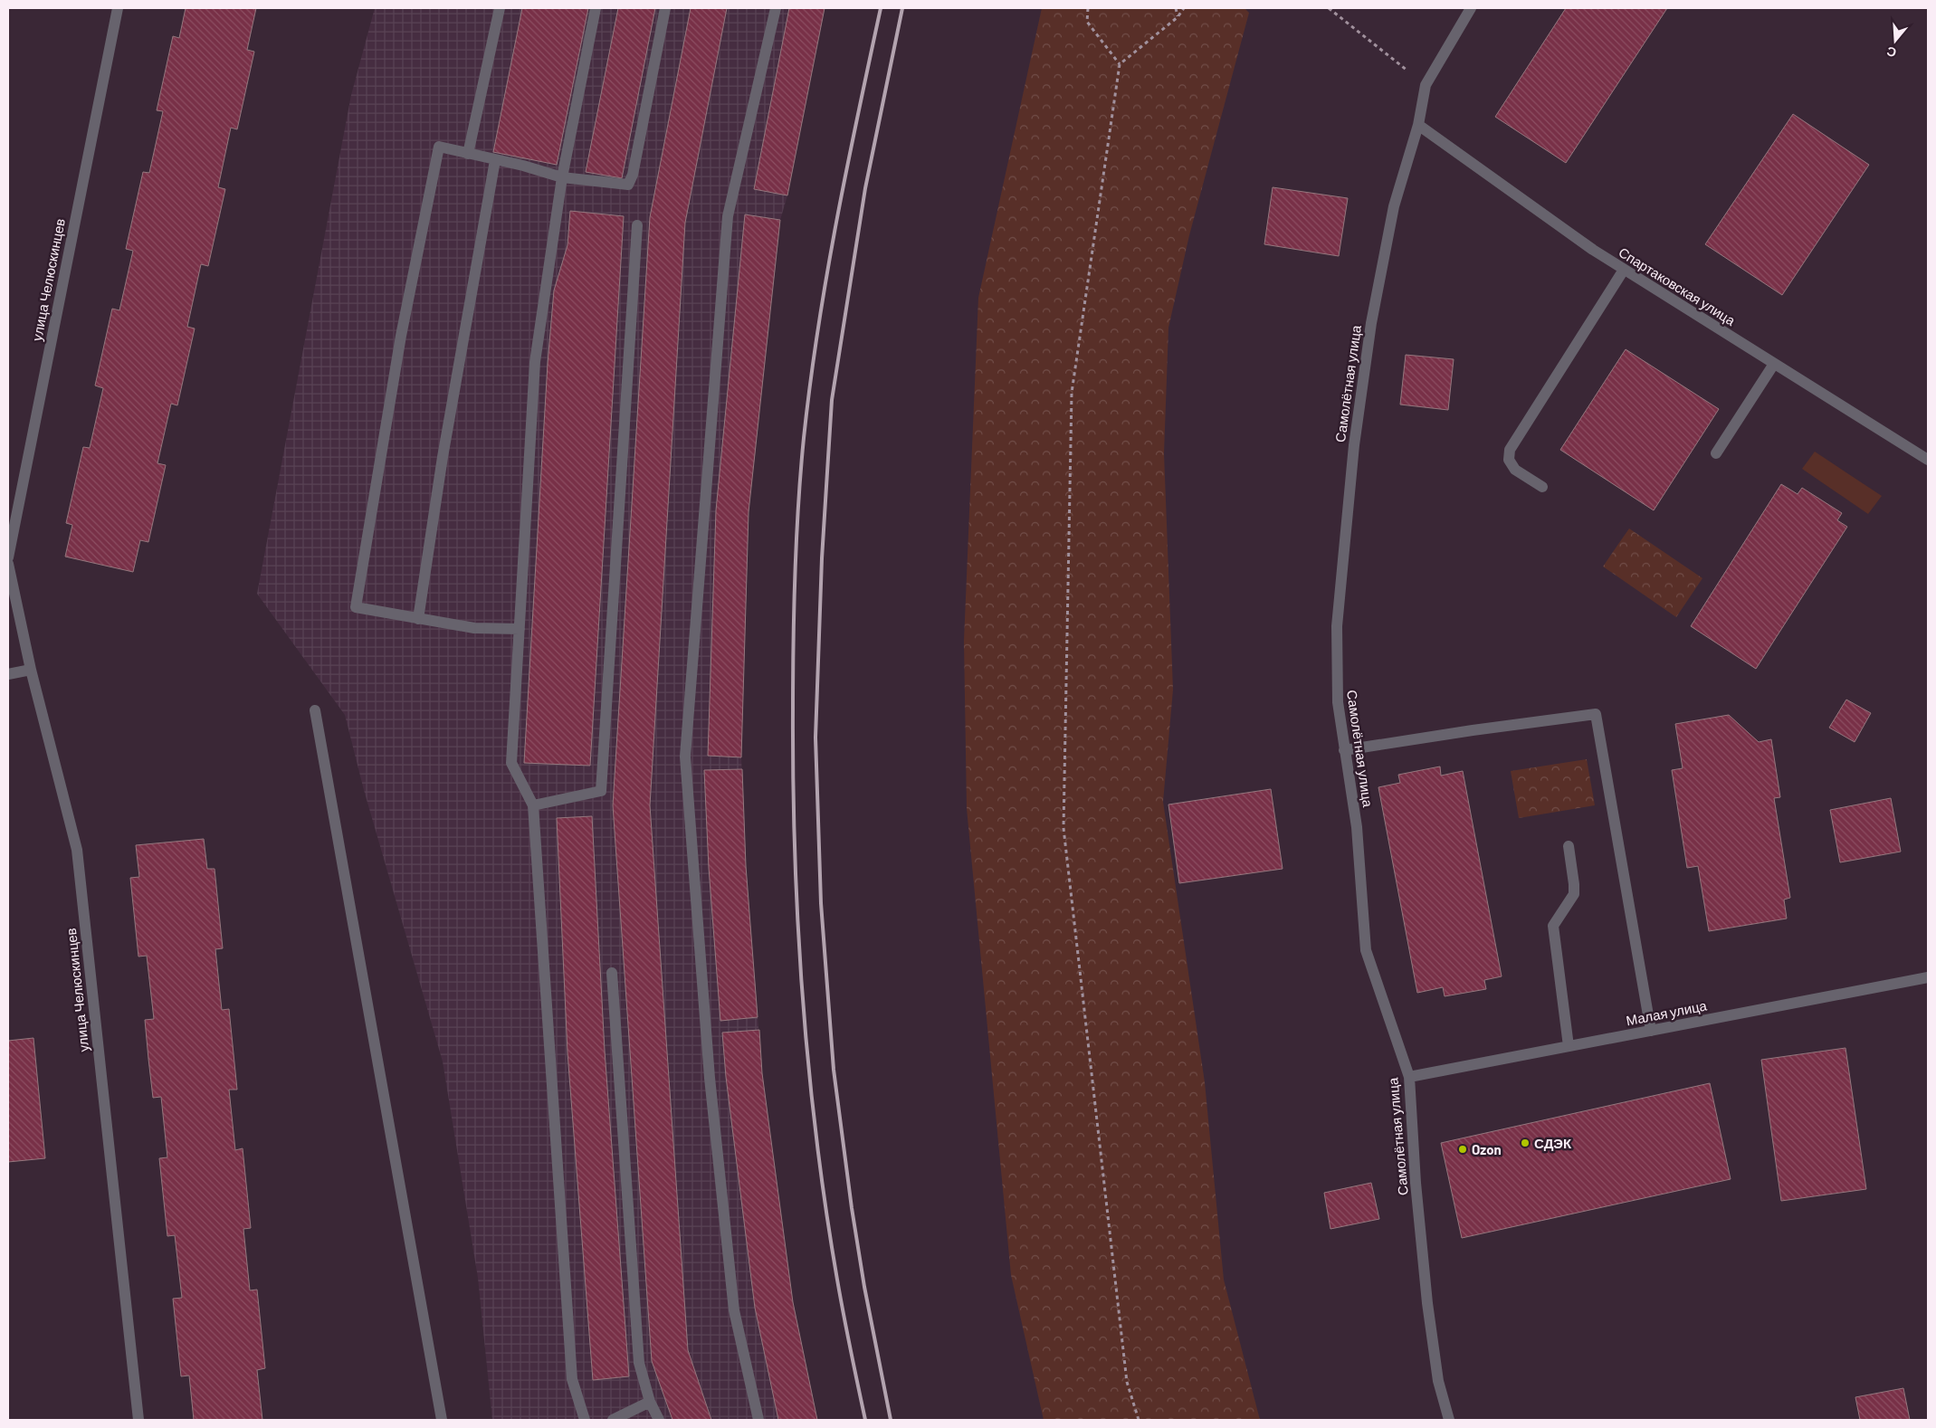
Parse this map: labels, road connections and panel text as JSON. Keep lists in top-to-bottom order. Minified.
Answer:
{"streets":{"street":["улица Челюскинцев","Спартаковская улица","Самолётная улица","Малая улица"]},"crossings":[["Спартаковская улица","Самолётная улица"],["Самолётная улица","Малая улица"]],"places":["СДЭК","Ozon"],"north":"bottom"}
